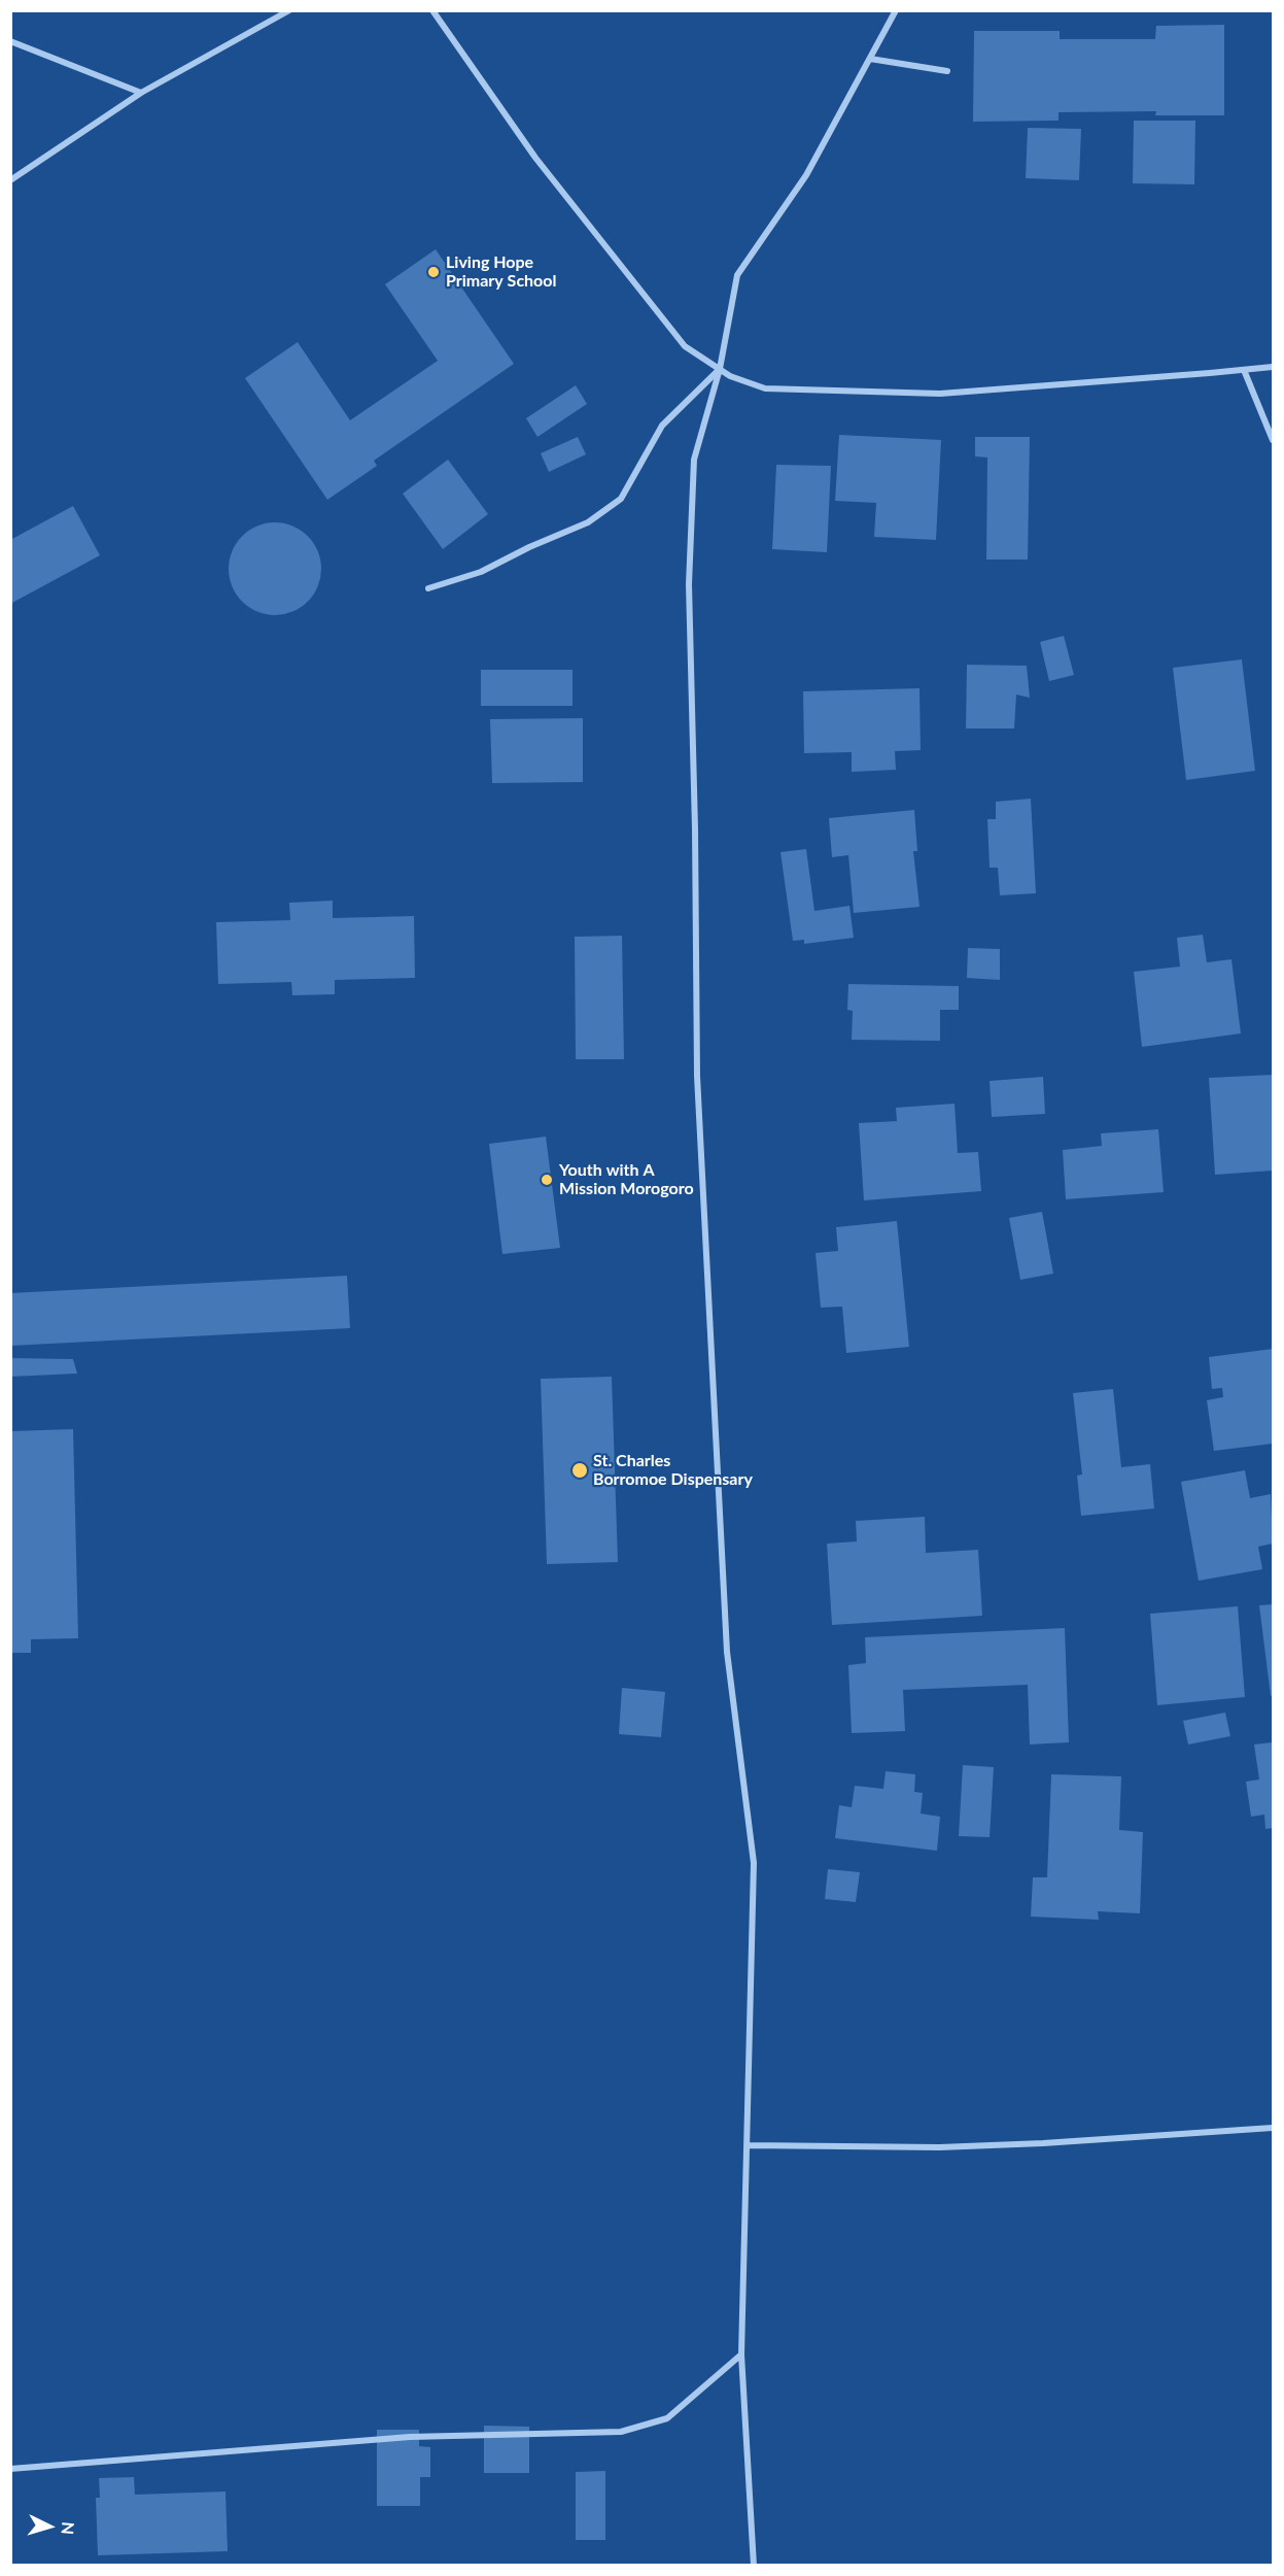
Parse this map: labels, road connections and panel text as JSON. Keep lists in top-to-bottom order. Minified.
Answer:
{"places":["Living Hope Primary School","Youth with A Mission Morogoro","St. Charles Borromoe Dispensary"],"north":"right"}
